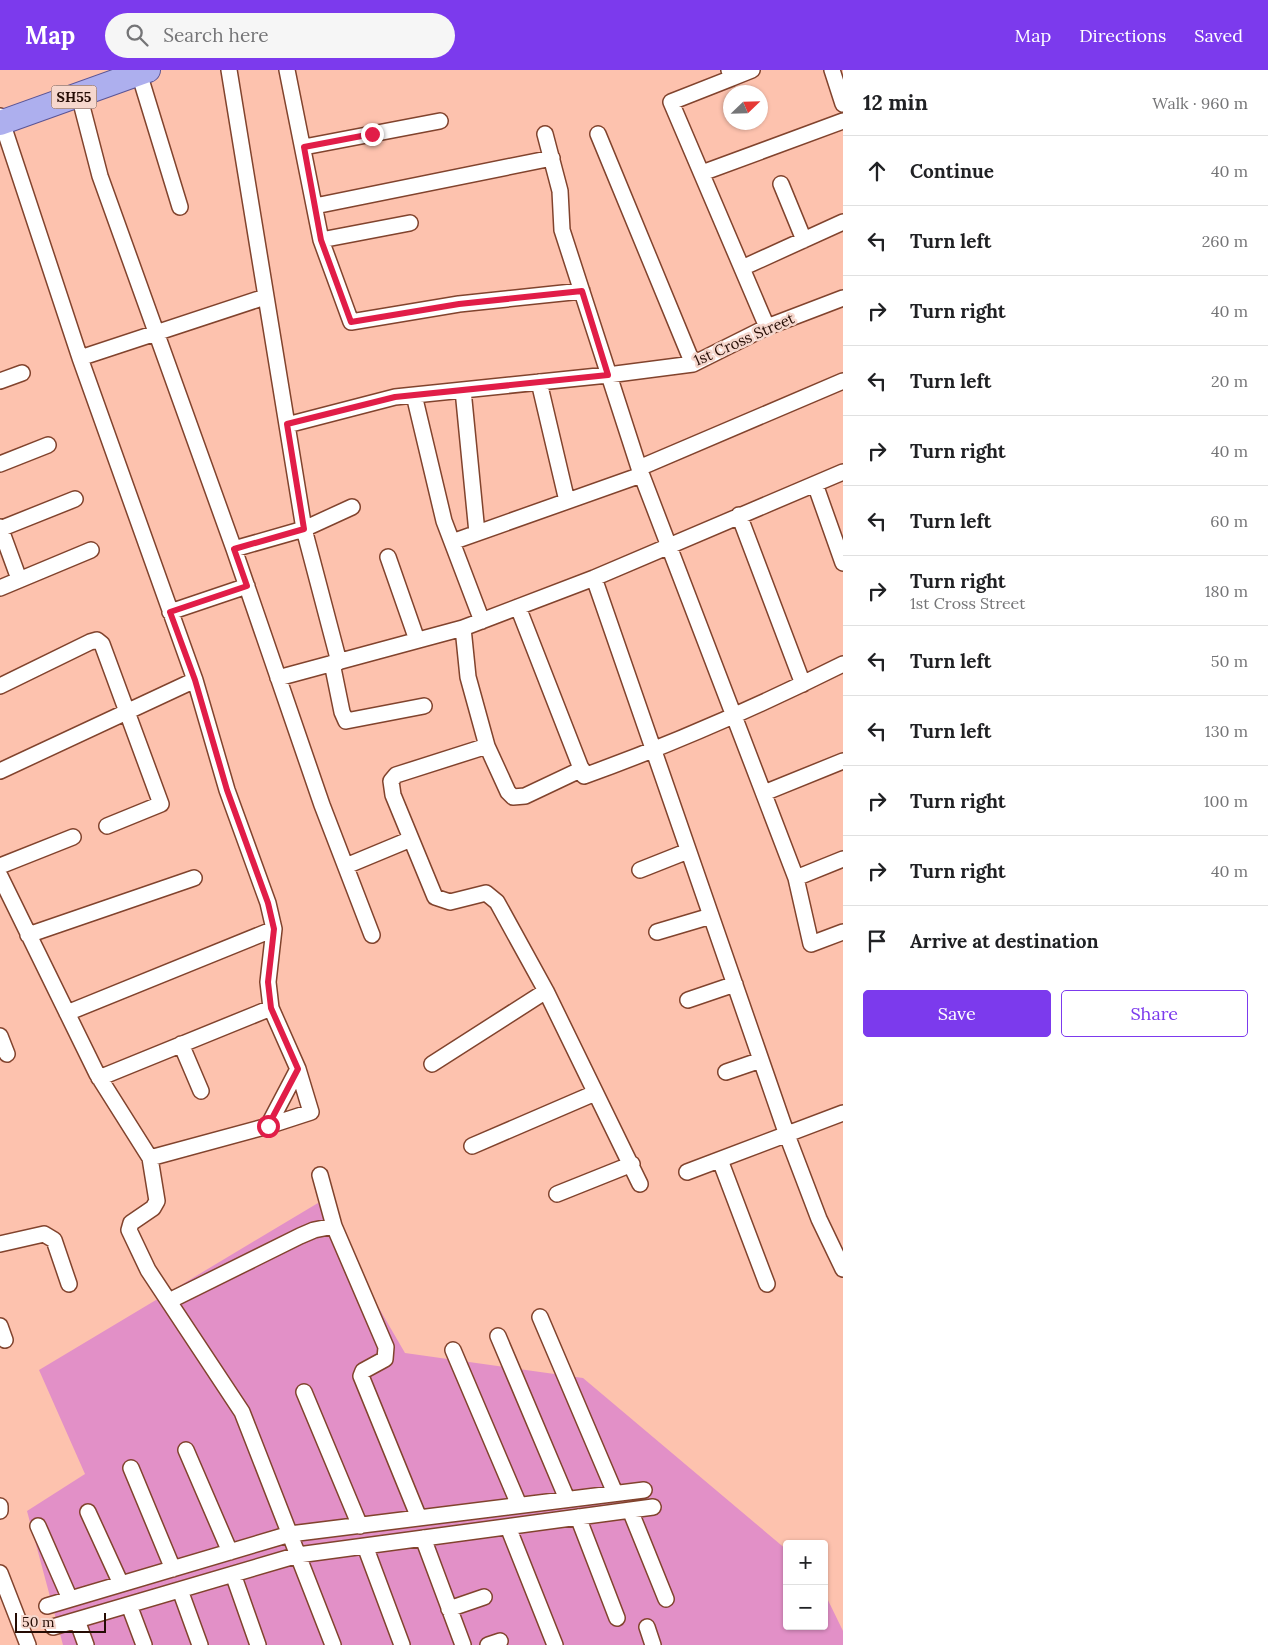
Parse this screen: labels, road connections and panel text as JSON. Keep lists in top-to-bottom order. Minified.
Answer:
{"streets":{"main road":["SH55"],"street":["1st Cross Street"]},"scale_bar":"50 m","north":"top right","page":{"header":"Map","search":"Search here","nav":["Map","Directions","Saved"],"heading":["12 min","Walk · 960 m"],"list":[["Continue","40 m"],["Turn left","260 m"],["Turn right","40 m"],["Turn left","20 m"],["Turn right","40 m"],["Turn left","60 m"],["Turn right","1st Cross Street","180 m"],["Turn left","50 m"],["Turn left","130 m"],["Turn right","100 m"],["Turn right","40 m"],"Arrive at destination"],"buttons":["Save","Share"],"map_buttons":["+","−"],"scale":"50 m"}}
